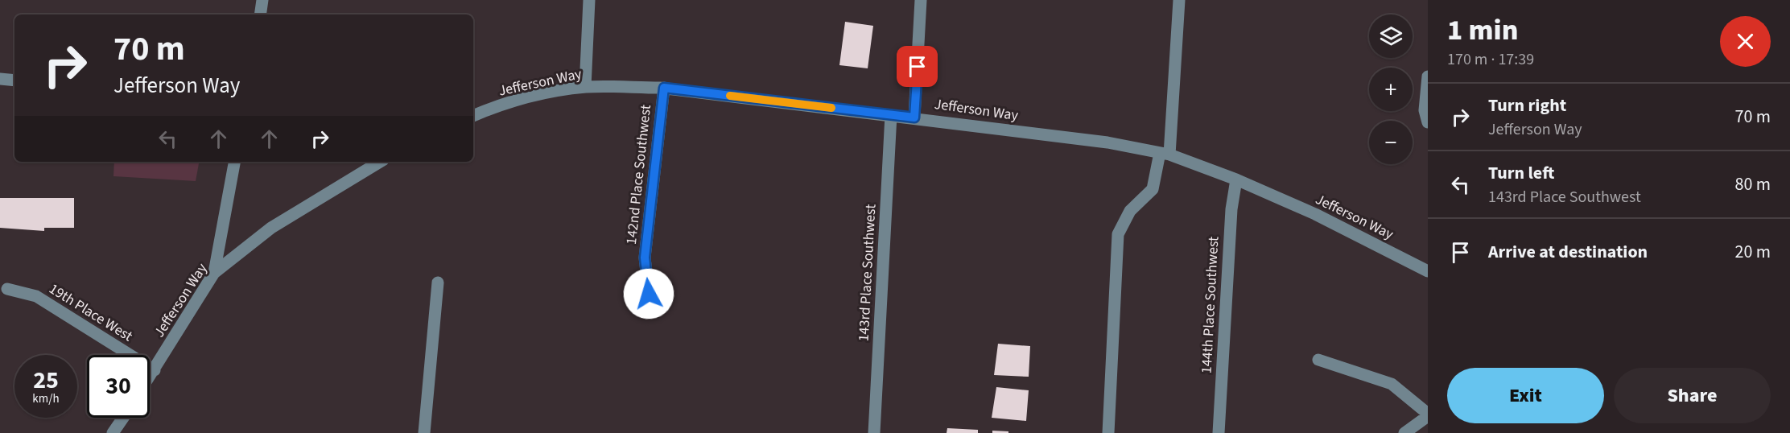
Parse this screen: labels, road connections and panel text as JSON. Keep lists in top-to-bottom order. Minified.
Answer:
{"streets":{"street":["Jefferson Way","142nd Place Southwest","143rd Place Southwest","144th Place Southwest","19th Place West"]},"crossings":[["Jefferson Way","142nd Place Southwest"],["Jefferson Way","143rd Place Southwest"],["Jefferson Way","144th Place Southwest"],["Jefferson Way","19th Place West"]],"page":{"heading":["1 min","170 m · 17:39"],"map_buttons":["+","−"],"turn":["70 m","Jefferson Way"],"list":[{"name":"Turn right","note":"Jefferson Way","value":"70 m"},{"name":"Turn left","note":"143rd Place Southwest","value":"80 m"},{"name":"Arrive at destination","value":"20 m"}],"speed":"25 km/h","limit":"30","buttons":["Exit","Share"]}}
